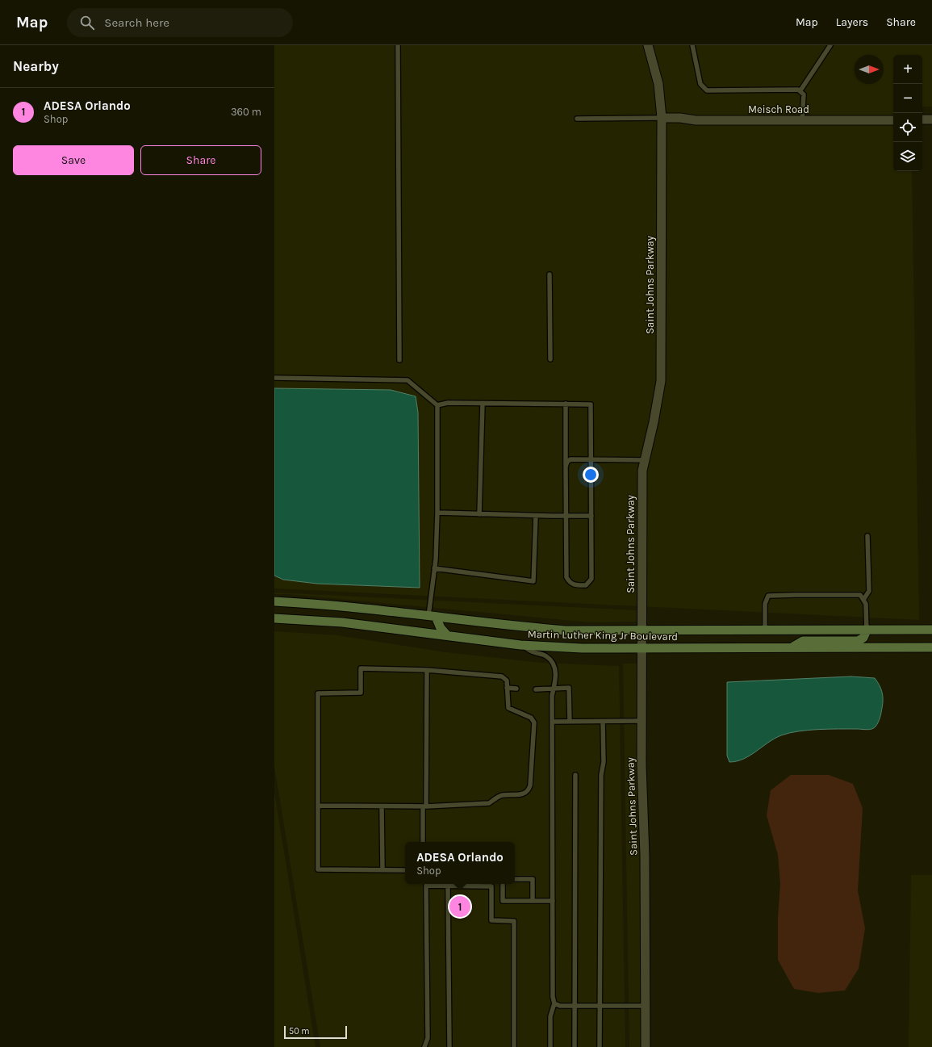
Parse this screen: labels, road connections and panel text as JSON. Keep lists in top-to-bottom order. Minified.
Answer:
{"streets":{"main road":["Martin Luther King Jr Boulevard"],"street":["Meisch Road","Saint Johns Parkway"]},"crossings":[["Meisch Road","Saint Johns Parkway"],["Saint Johns Parkway","Martin Luther King Jr Boulevard"]],"scale_bar":"50 m","north":"right","page":{"header":"Map","search":"Search here","nav":["Map","Layers","Share"],"heading":"Nearby","map_buttons":["+","−"],"list":[{"mark":"1","name":"ADESA Orlando","note":"Shop","value":"360 m"}],"buttons":["Save","Share"],"popup":["ADESA Orlando","Shop"],"pins":"1","scale":"50 m"}}
